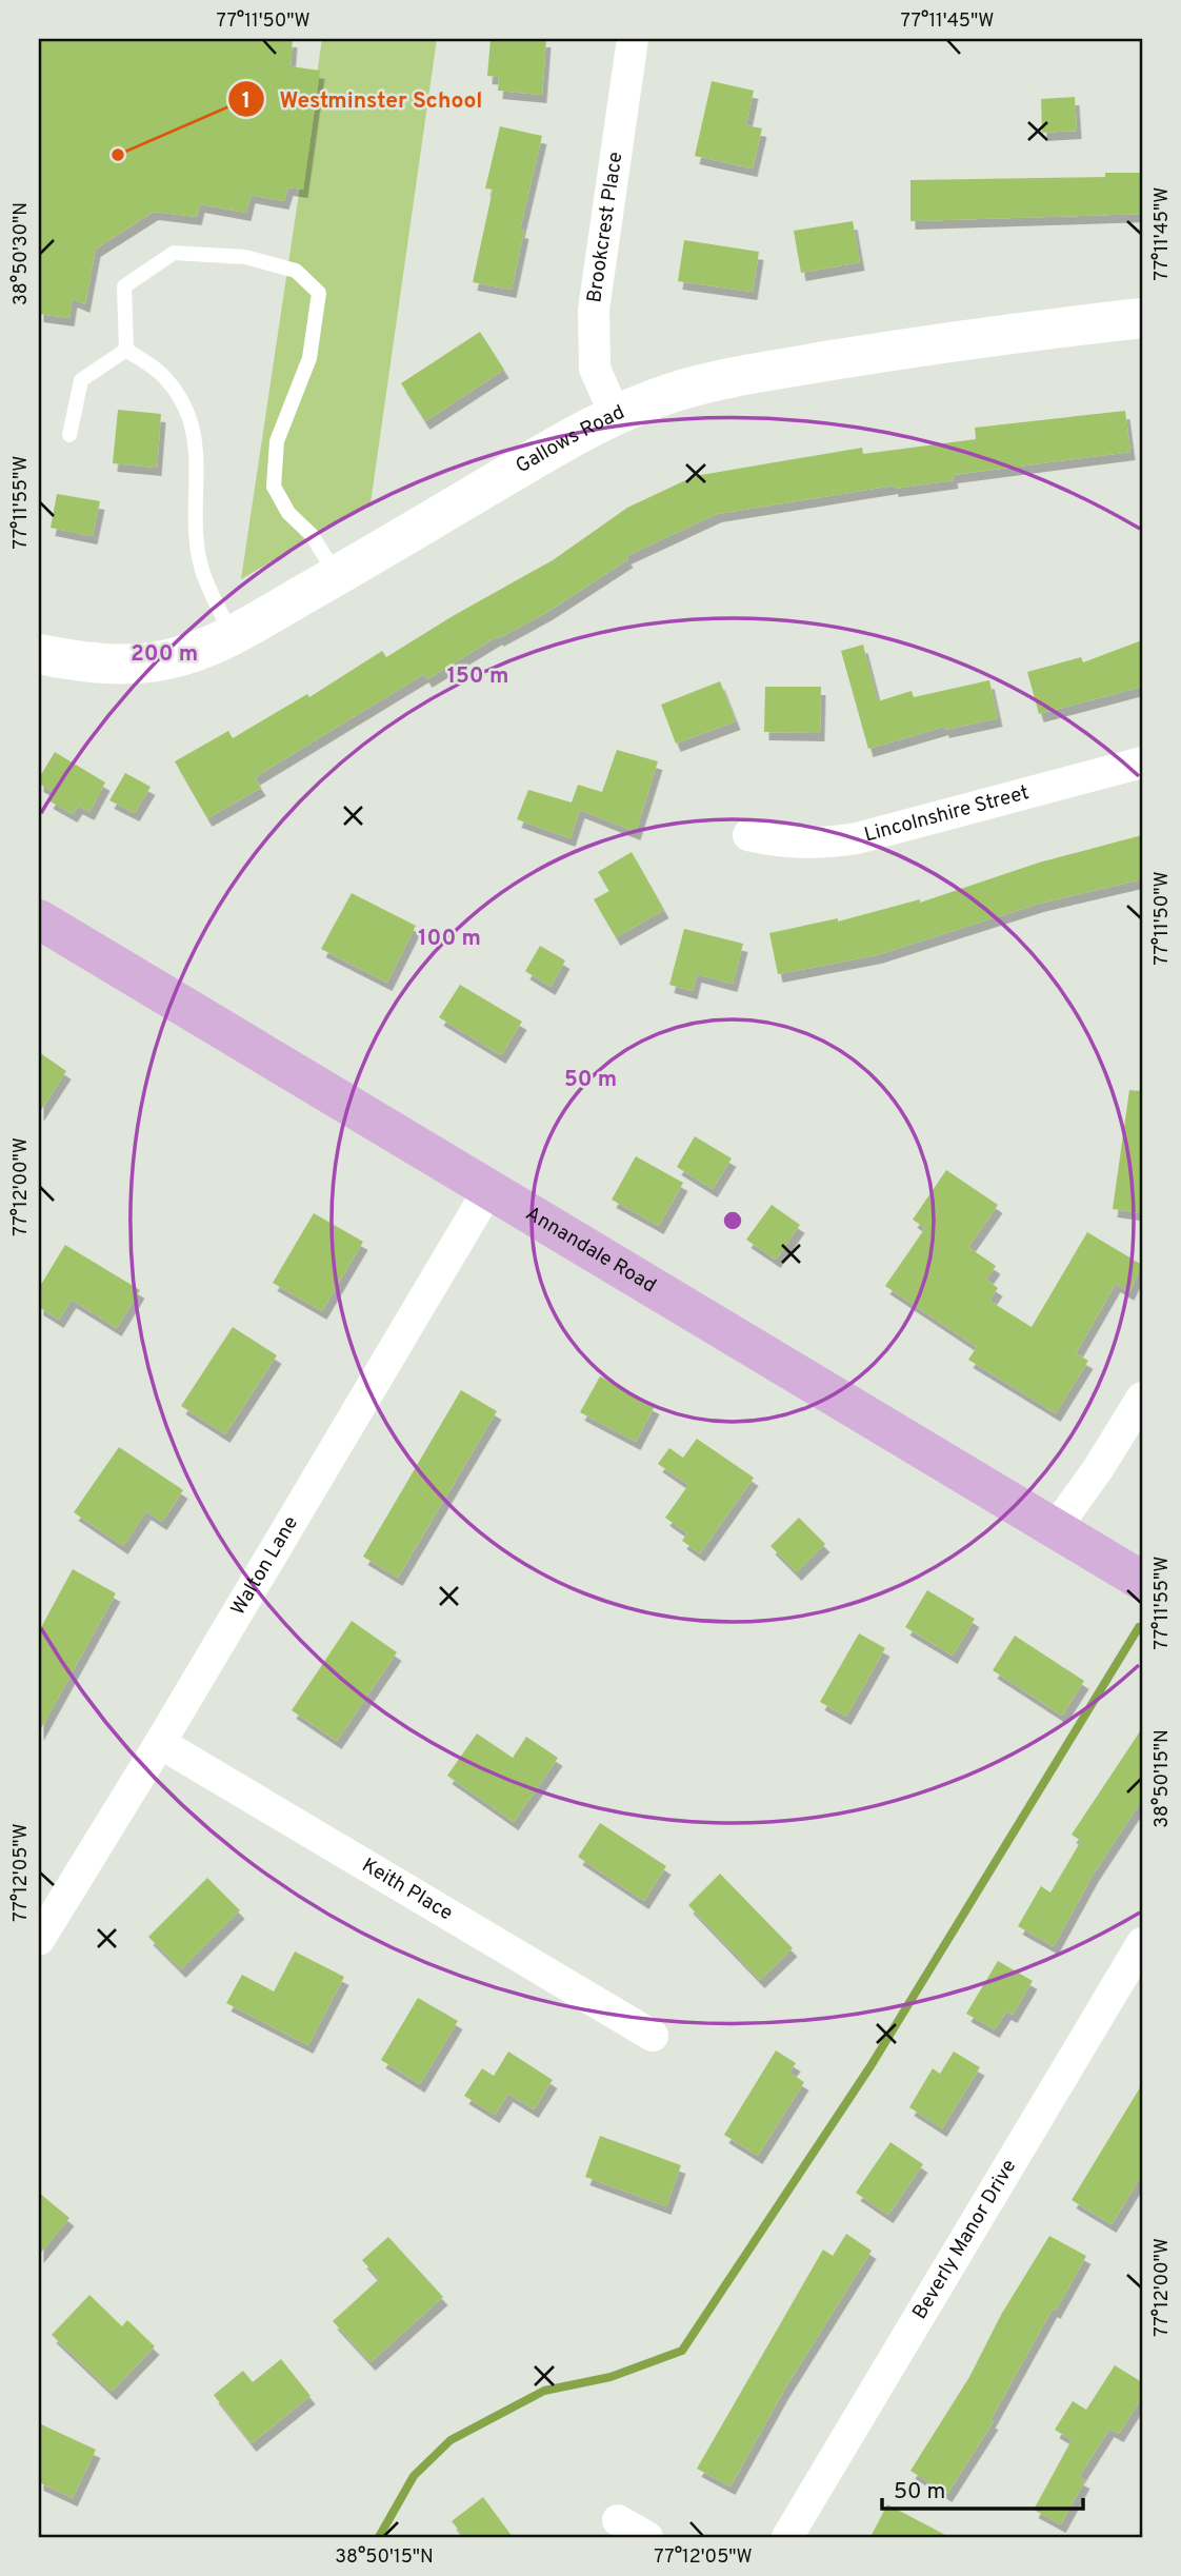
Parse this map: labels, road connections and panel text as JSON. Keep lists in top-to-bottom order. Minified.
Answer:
{"streets":{"main road":["Gallows Road","Annandale Road"],"street":["Brookcrest Place","Lincolnshire Street","Walton Lane","Keith Place","Beverly Manor Drive"]},"crossings":[["Brookcrest Place","Gallows Road"],["Annandale Road","Walton Lane"],["Walton Lane","Keith Place"]],"places":["Westminster School"],"scale_bar":"50 m","coordinates":["77°11'50\"W","77°11'45\"W","38°50'30\"N","77°11'55\"W","77°12'00\"W","38°50'15\"N","77°12'05\"W"],"rings":["200 m","150 m","100 m","50 m"]}
